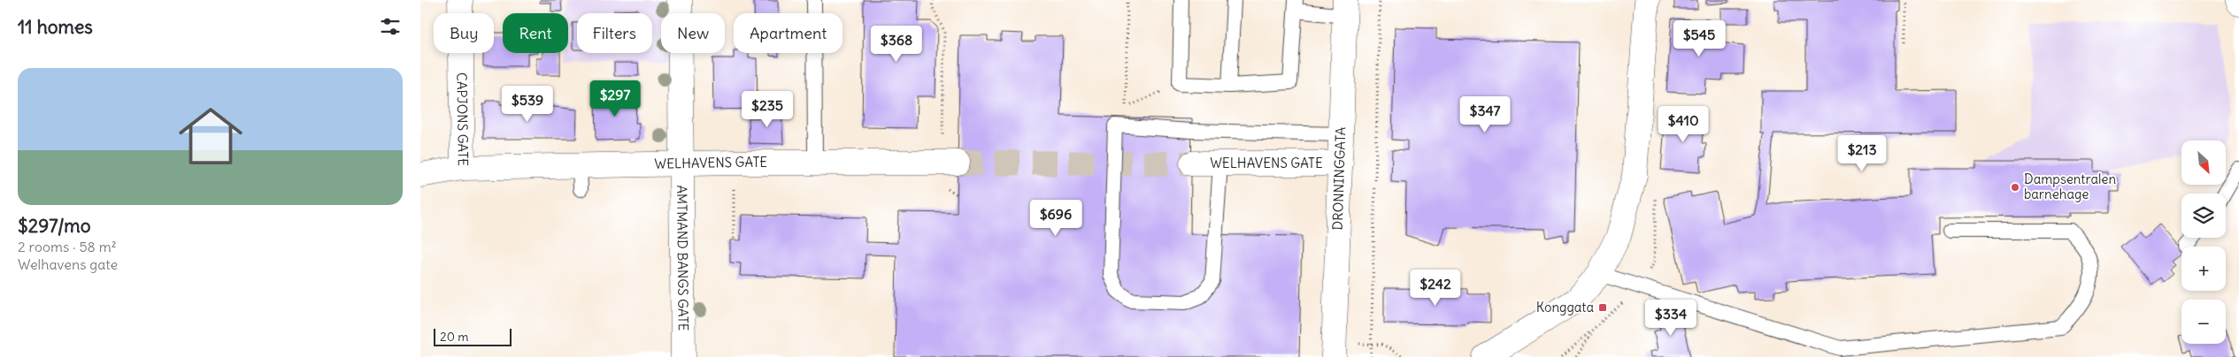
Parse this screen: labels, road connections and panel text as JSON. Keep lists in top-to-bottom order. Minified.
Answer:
{"streets":{"street":["CAPJONS GATE","WELHAVENS GATE","DRONNINGGATA","AMTMAND BANGS GATE"]},"crossings":[["CAPJONS GATE","WELHAVENS GATE"],["WELHAVENS GATE","DRONNINGGATA"],["WELHAVENS GATE","AMTMAND BANGS GATE"]],"places":{"other":["Dampsentralen barnehage"],"transit":["Konggata"]},"scale_bar":"20 m","north":"bottom right","page":{"heading":"11 homes","chip":["Buy","Rent","Filters","New","Apartment"],"price":["$545","$368","$297","$539","$235","$347","$410","$213","$696","$242","$334"],"list":[{"name":"$297/mo","note":"2 rooms · 58 m² · Welhavens gate"}],"map_buttons":["+","−"],"scale":"20 m"}}
